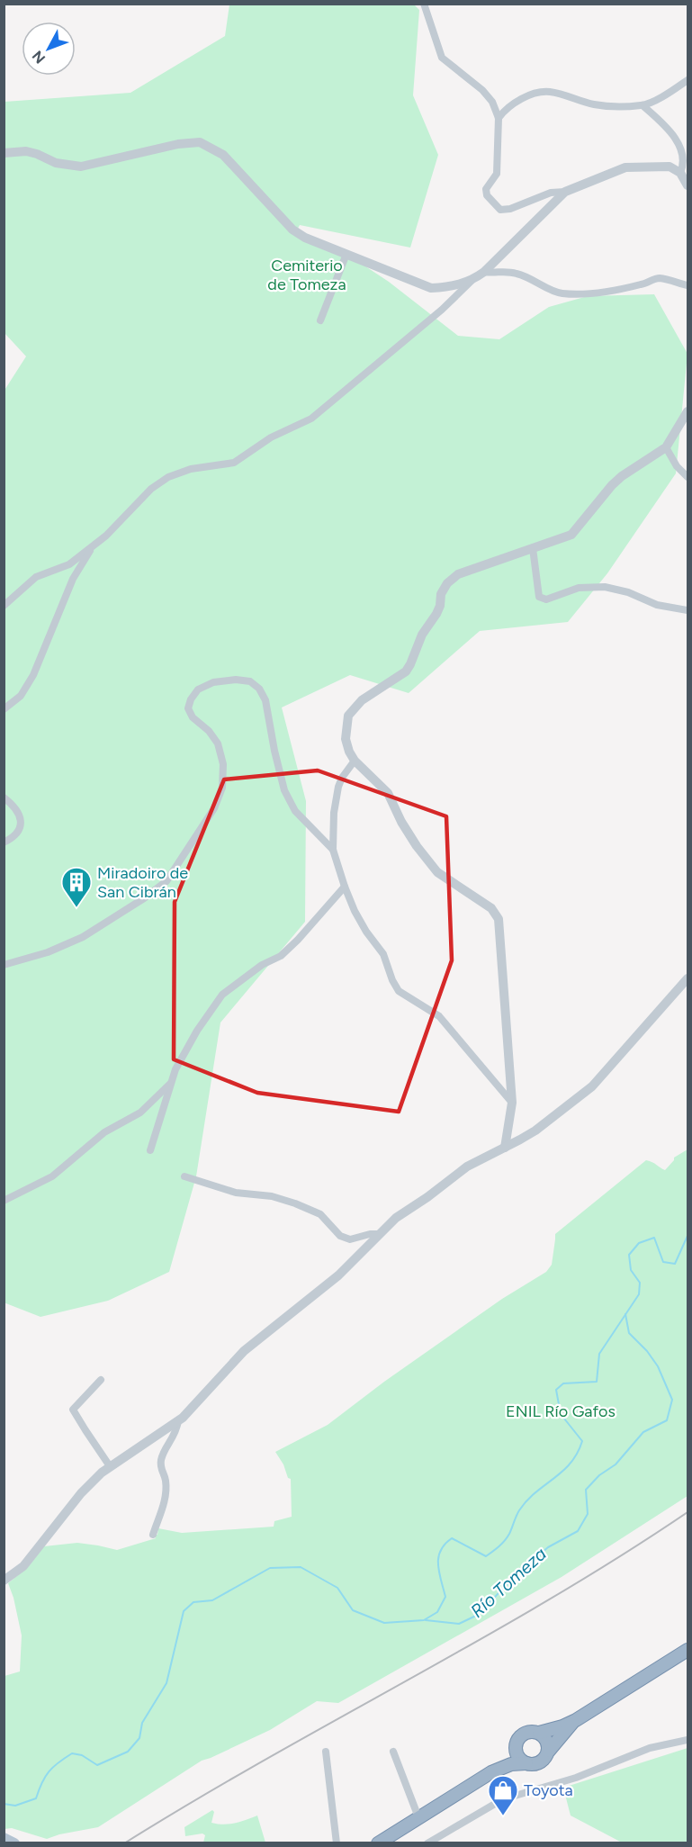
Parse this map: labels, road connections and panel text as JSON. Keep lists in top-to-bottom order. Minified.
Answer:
{"water":["Río Tomeza"],"parks":["Cemiterio de Tomeza","ENIL Río Gafos"],"places":{"building":["Miradoiro de San Cibrán"],"shop":["Toyota"]},"north":"bottom left"}
